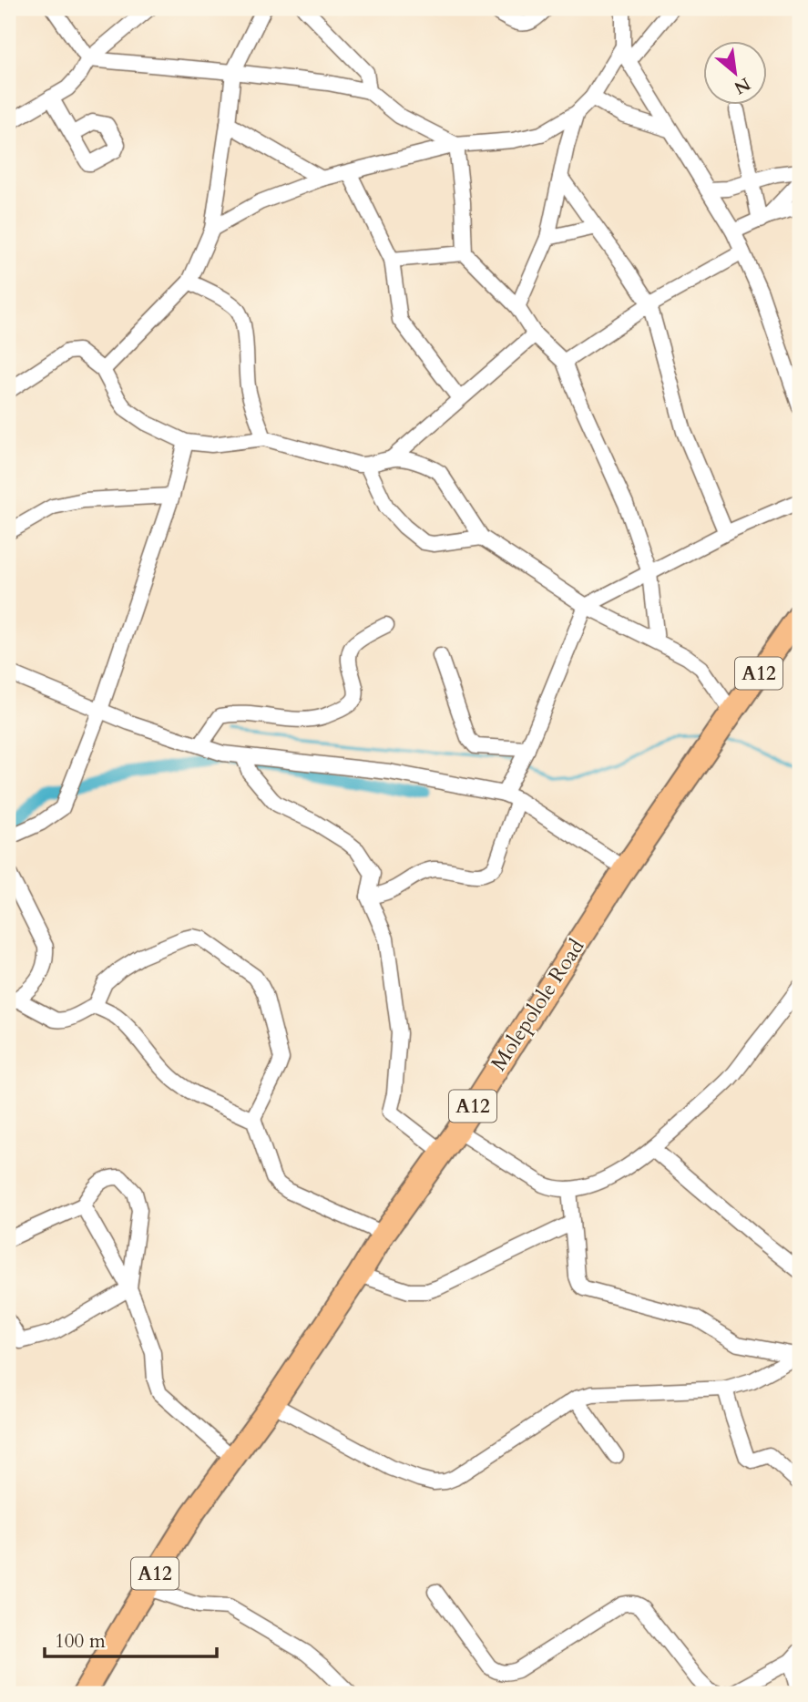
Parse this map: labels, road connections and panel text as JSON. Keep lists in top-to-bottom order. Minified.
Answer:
{"streets":{"main road":["A12","Molepolole Road"]},"scale_bar":"100 m","north":"bottom right"}
